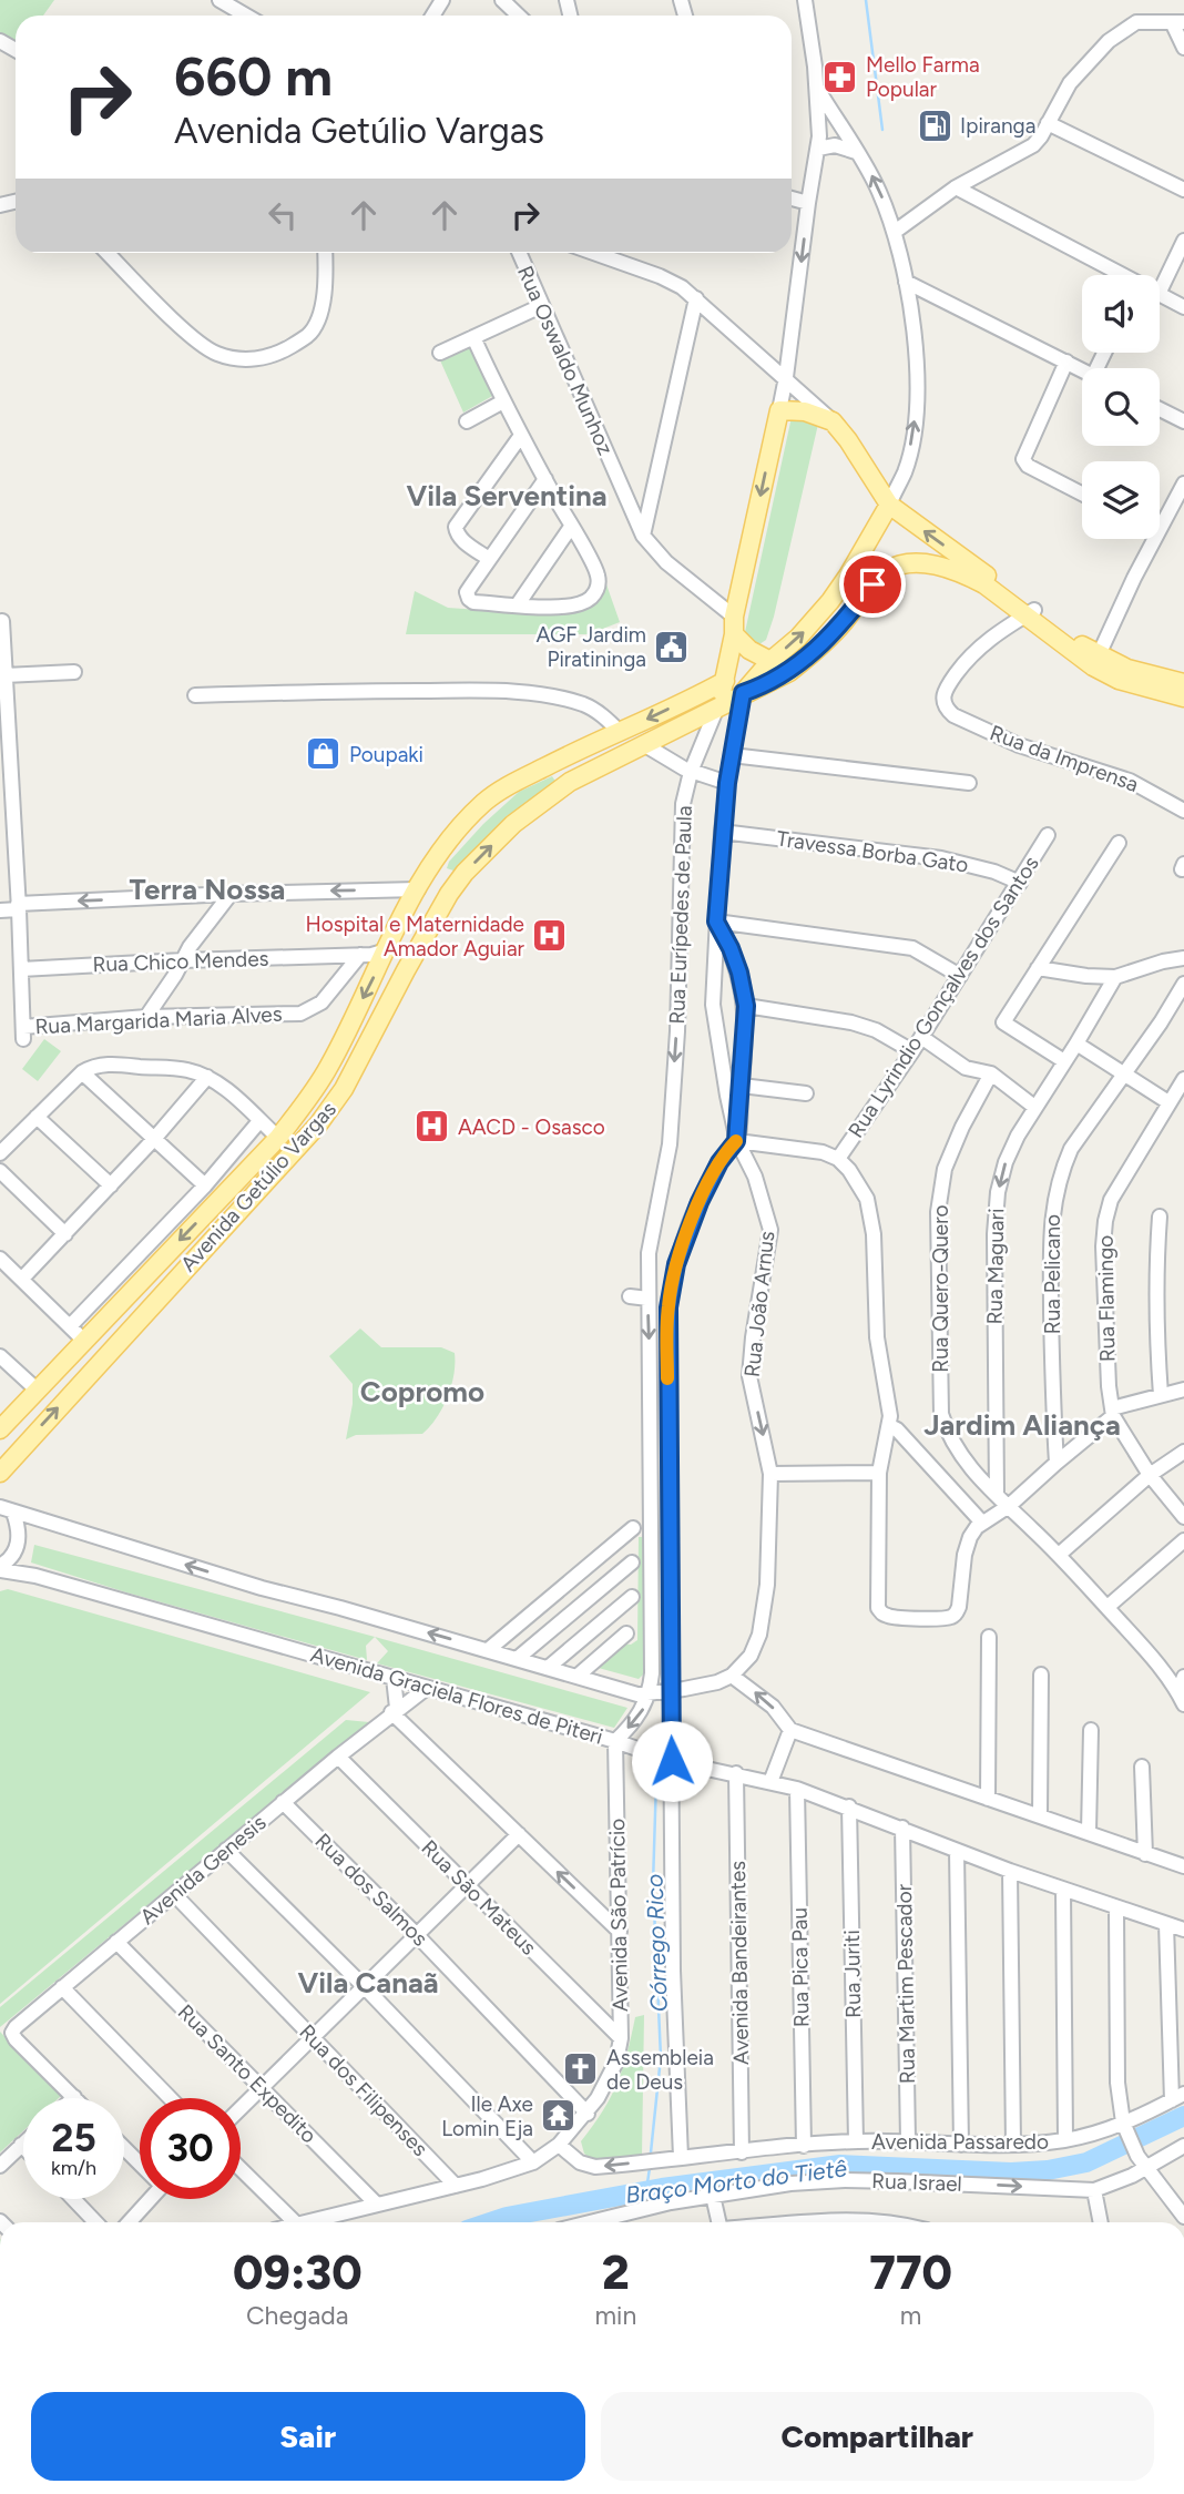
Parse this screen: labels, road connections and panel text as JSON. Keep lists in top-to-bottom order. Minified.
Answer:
{"streets":{"main road":["Rua Eurípedes de Paula","Avenida Getúlio Vargas"],"street":["Rua Oswaldo Munhoz","Rua da Imprensa","Travessa Borba Gato","Rua Chico Mendes","Rua Lyrindio Gonçalves dos Santos","Rua Margarida Maria Alves","Rua Maguari","Rua Pelicano","Rua Quero-Quero","Rua Flamingo","Rua João Arnus","Avenida Graciela Flores de Piteri","Avenida Genesis","Rua dos Salmos","Rua São Mateus","Avenida São Patrício","Avenida Bandeirantes","Rua Pica Pau","Rua Juriti","Rua Martim Pescador","Rua Santo Expedito","Rua dos Filipenses","Avenida Passaredo","Rua Israel"]},"crossings":[["Rua Oswaldo Munhoz","Rua Eurípedes de Paula"],["Rua da Imprensa","Avenida Getúlio Vargas"],["Travessa Borba Gato","Rua Lyrindio Gonçalves dos Santos"],["Travessa Borba Gato","Rua João Arnus"],["Rua Eurípedes de Paula","Avenida Getúlio Vargas"],["Rua Chico Mendes","Rua Margarida Maria Alves"],["Rua Chico Mendes","Avenida Getúlio Vargas"],["Avenida Getúlio Vargas","Rua João Arnus"],["Rua Maguari","Rua Quero-Quero"],["Avenida Graciela Flores de Piteri","Avenida Genesis"],["Avenida Graciela Flores de Piteri","Avenida São Patrício"],["Avenida Graciela Flores de Piteri","Avenida Bandeirantes"],["Avenida Graciela Flores de Piteri","Rua Pica Pau"],["Avenida Graciela Flores de Piteri","Rua Juriti"],["Avenida Graciela Flores de Piteri","Rua Martim Pescador"],["Avenida Genesis","Rua dos Salmos"],["Avenida Genesis","Rua São Mateus"],["Avenida Genesis","Rua Santo Expedito"],["Avenida Genesis","Rua dos Filipenses"],["Rua dos Salmos","Avenida São Patrício"],["Rua São Mateus","Avenida São Patrício"],["Avenida São Patrício","Rua Santo Expedito"],["Avenida São Patrício","Rua dos Filipenses"],["Avenida São Patrício","Avenida Passaredo"],["Avenida Bandeirantes","Avenida Passaredo"],["Rua Pica Pau","Avenida Passaredo"],["Rua Juriti","Avenida Passaredo"],["Rua Martim Pescador","Avenida Passaredo"]],"one_way":["Rua Israel"],"districts":["Vila Serventina","Terra Nossa","Copromo","Jardim Aliança","Vila Canaã"],"water":["Córrego Rico","Braço Morto do Tietê"],"places":{"pharmacy":["Mello Farma Popular"],"fuel station":["Ipiranga"],"public building":["AGF Jardim Piratininga"],"shop":["Poupaki"],"hospital":["Hospital e Maternidade Amador Aguiar","AACD - Osasco"],"church":["Assembleia de Deus"],"temple":["Ile Axe Lomin Eja"]},"page":{"turn":["660 m","Avenida Getúlio Vargas"],"speed":"25 km/h","limit":"30","eta":["09:30","Chegada","2","min","770","m"],"buttons":["Sair","Compartilhar"]}}
